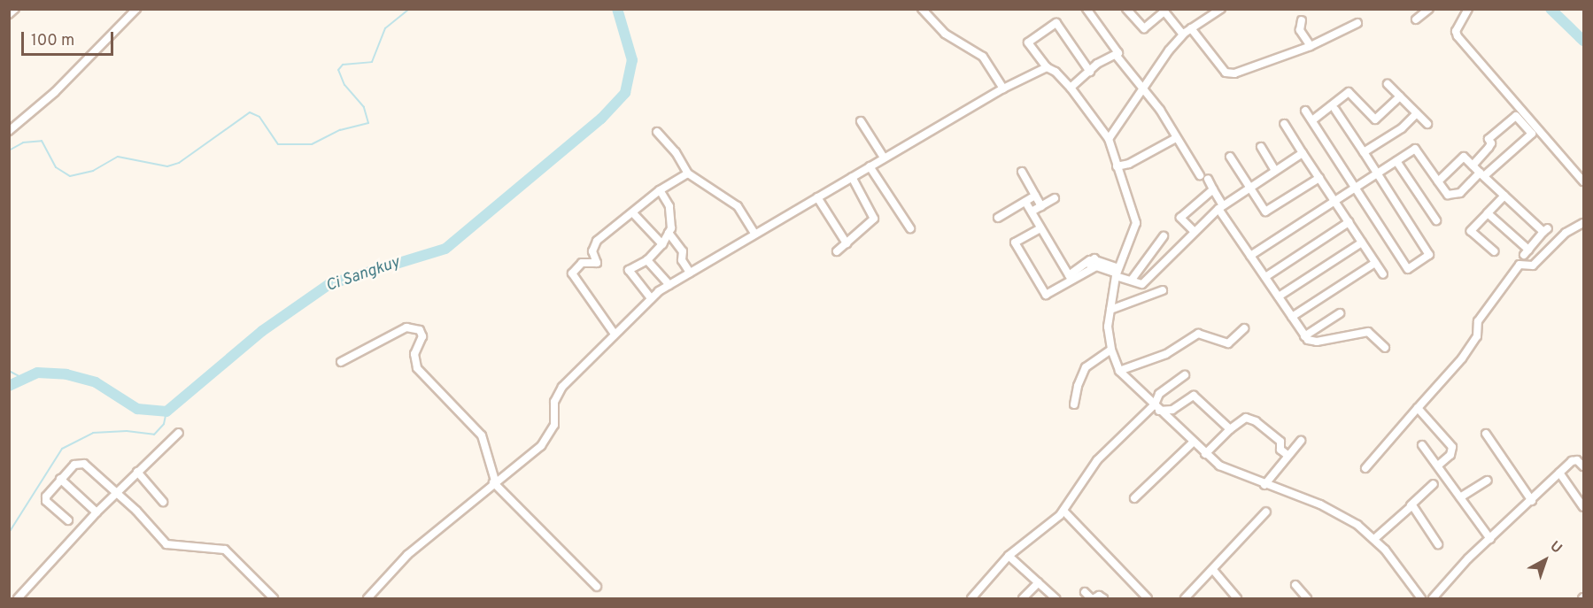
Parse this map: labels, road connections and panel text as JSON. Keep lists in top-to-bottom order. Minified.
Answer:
{"water":["Ci Sangkuy"],"scale_bar":"100 m","north":"top right"}
